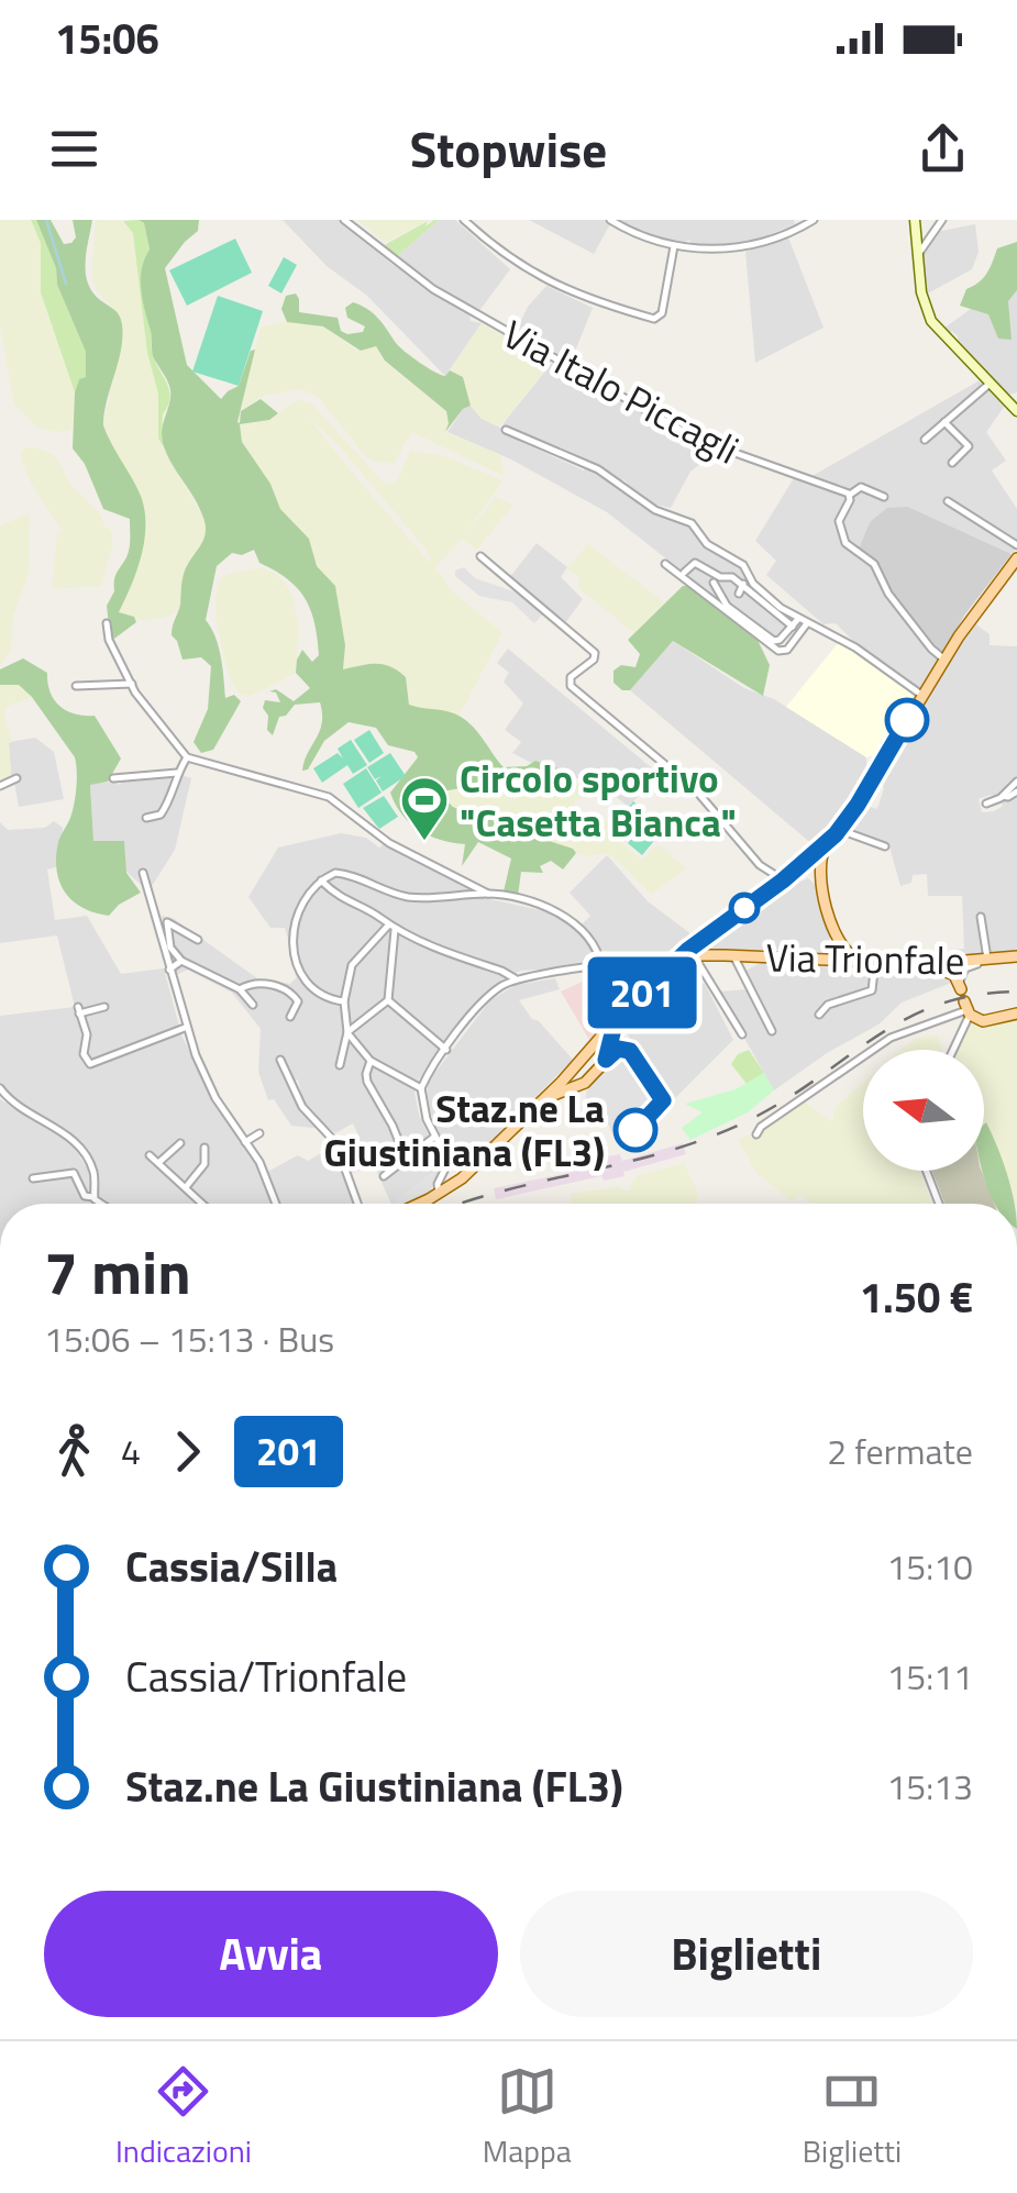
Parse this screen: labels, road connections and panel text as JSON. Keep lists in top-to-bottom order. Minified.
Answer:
{"streets":{"main road":["Via Trionfale"],"street":["Via Italo Piccagli"]},"places":{"sports":["Circolo sportivo \"Casetta Bianca\""],"other":["Staz.ne La Giustiniana (FL3)"]},"lines":["bus line 201"],"north":"left","page":{"status":"15:06","header":"Stopwise","on_map":"201","heading":["7 min","15:06 – 15:13 · Bus","1.50 €"],"legs":["4","201","2 fermate"],"list":[{"name":"Cassia/Silla","value":"15:10"},{"name":"Cassia/Trionfale","value":"15:11"},{"name":"Staz.ne La Giustiniana (FL3)","value":"15:13"}],"buttons":["Avvia","Biglietti"],"tabs":["Indicazioni","Mappa","Biglietti"]}}
